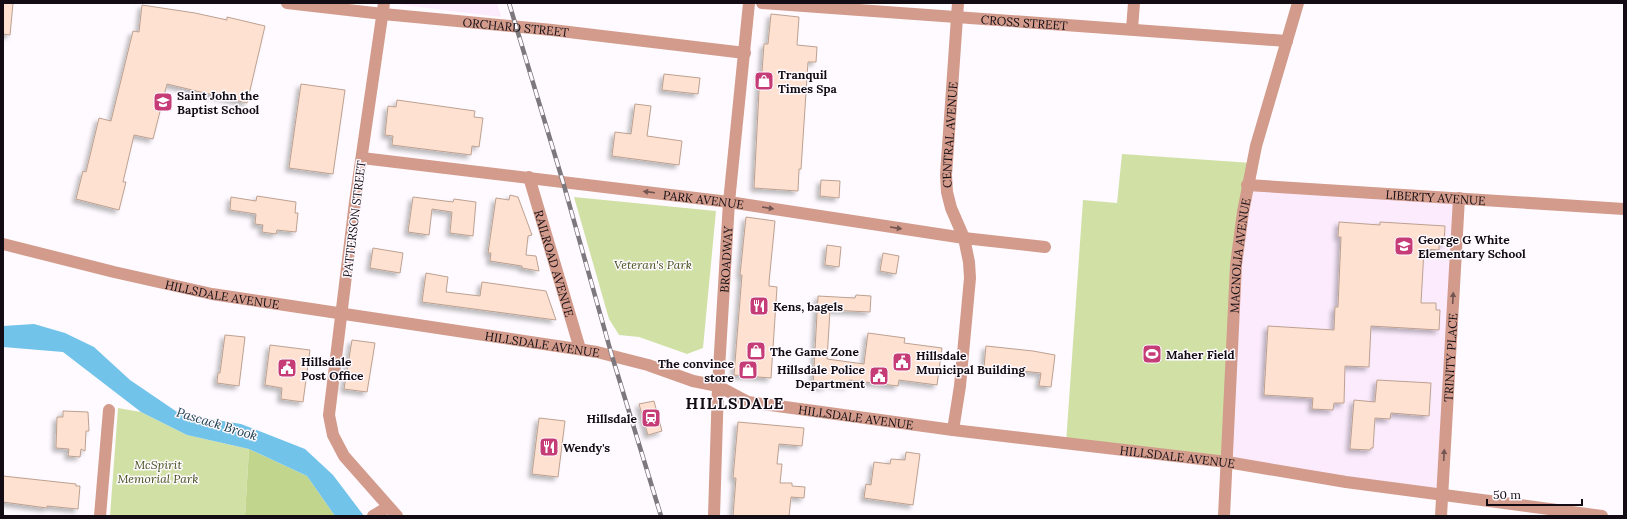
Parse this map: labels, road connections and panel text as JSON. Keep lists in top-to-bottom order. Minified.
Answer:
{"streets":{"street":["CROSS STREET","ORCHARD STREET","CENTRAL AVENUE","LIBERTY AVENUE","PARK AVENUE","PATTERSON STREET","MAGNOLIA AVENUE","BROADWAY","RAILROAD AVENUE","HILLSDALE AVENUE","TRINITY PLACE"]},"crossings":[["CROSS STREET","CENTRAL AVENUE"],["CROSS STREET","MAGNOLIA AVENUE"],["ORCHARD STREET","PATTERSON STREET"],["ORCHARD STREET","BROADWAY"],["CENTRAL AVENUE","PARK AVENUE"],["CENTRAL AVENUE","HILLSDALE AVENUE"],["LIBERTY AVENUE","MAGNOLIA AVENUE"],["LIBERTY AVENUE","TRINITY PLACE"],["PARK AVENUE","PATTERSON STREET"],["PARK AVENUE","BROADWAY"],["PARK AVENUE","RAILROAD AVENUE"],["PATTERSON STREET","HILLSDALE AVENUE"],["MAGNOLIA AVENUE","HILLSDALE AVENUE"],["BROADWAY","HILLSDALE AVENUE"],["RAILROAD AVENUE","HILLSDALE AVENUE"],["HILLSDALE AVENUE","TRINITY PLACE"]],"one_way":["TRINITY PLACE"],"districts":["HILLSDALE"],"water":["Pascack Brook"],"parks":["Veteran's Park","McSpirit Memorial Park"],"places":{"shop":["Tranquil Times Spa","The Game Zone","The convince store"],"school or university":["Saint John the Baptist School","George G White Elementary School"],"restaurant":["Kens, bagels","Wendy's"],"sports":["Maher Field"],"public building":["Hillsdale Municipal Building","Hillsdale Post Office","Hillsdale Police Department"],"station":["Hillsdale"]},"scale_bar":"50 m"}
